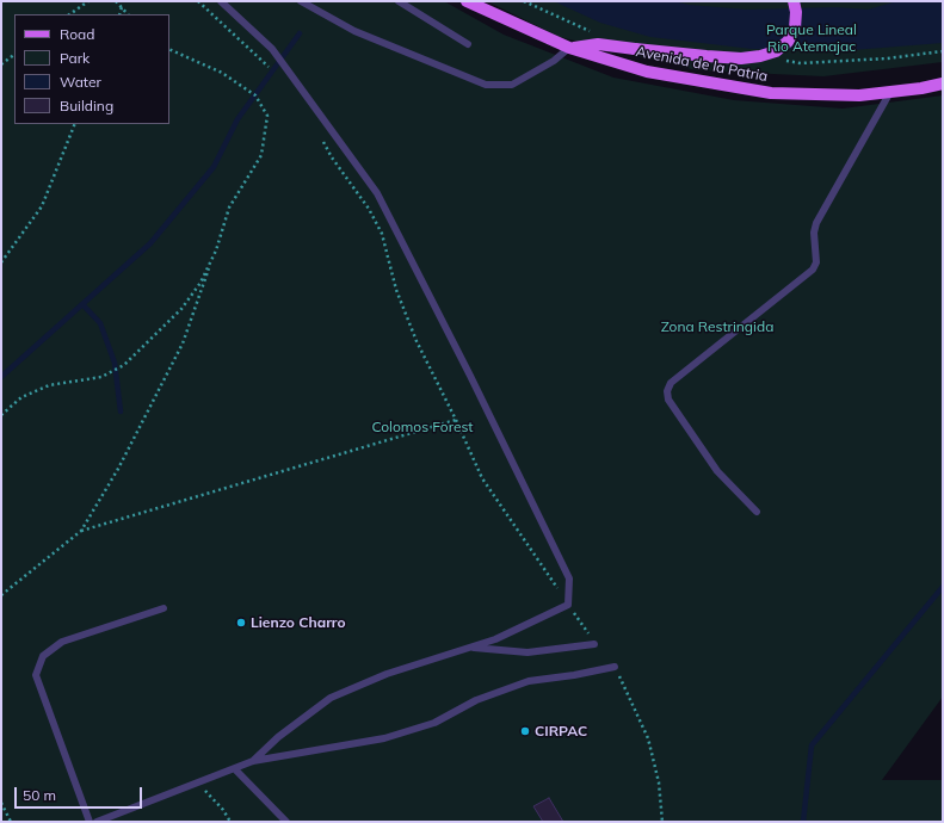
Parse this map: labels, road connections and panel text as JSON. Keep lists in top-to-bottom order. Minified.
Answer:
{"streets":{"main road":["Avenida de la Patria"]},"parks":["Parque Lineal Rio Atemajac","Zona Restringida","Colomos Forest"],"places":["Lienzo Charro","CIRPAC"],"legend":["Road","Park","Water","Building"],"scale_bar":"50 m"}
